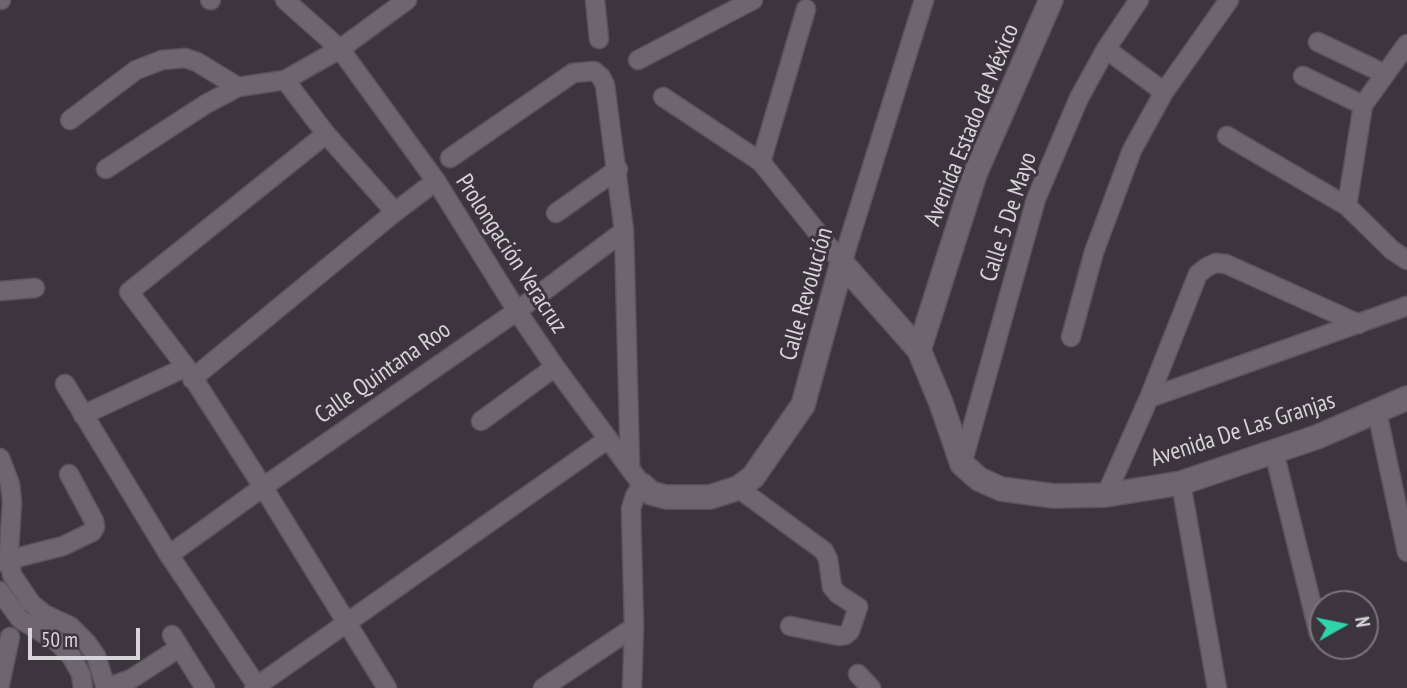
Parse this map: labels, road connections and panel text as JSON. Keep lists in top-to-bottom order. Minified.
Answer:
{"streets":{"street":["Avenida Estado de México","Calle 5 De Mayo","Prolongación Veracruz","Calle Revolución","Calle Quintana Roo","Avenida De Las Granjas"]},"crossings":[["Calle 5 De Mayo","Avenida De Las Granjas"],["Prolongación Veracruz","Calle Revolución"],["Prolongación Veracruz","Calle Quintana Roo"]],"scale_bar":"50 m","north":"right"}
